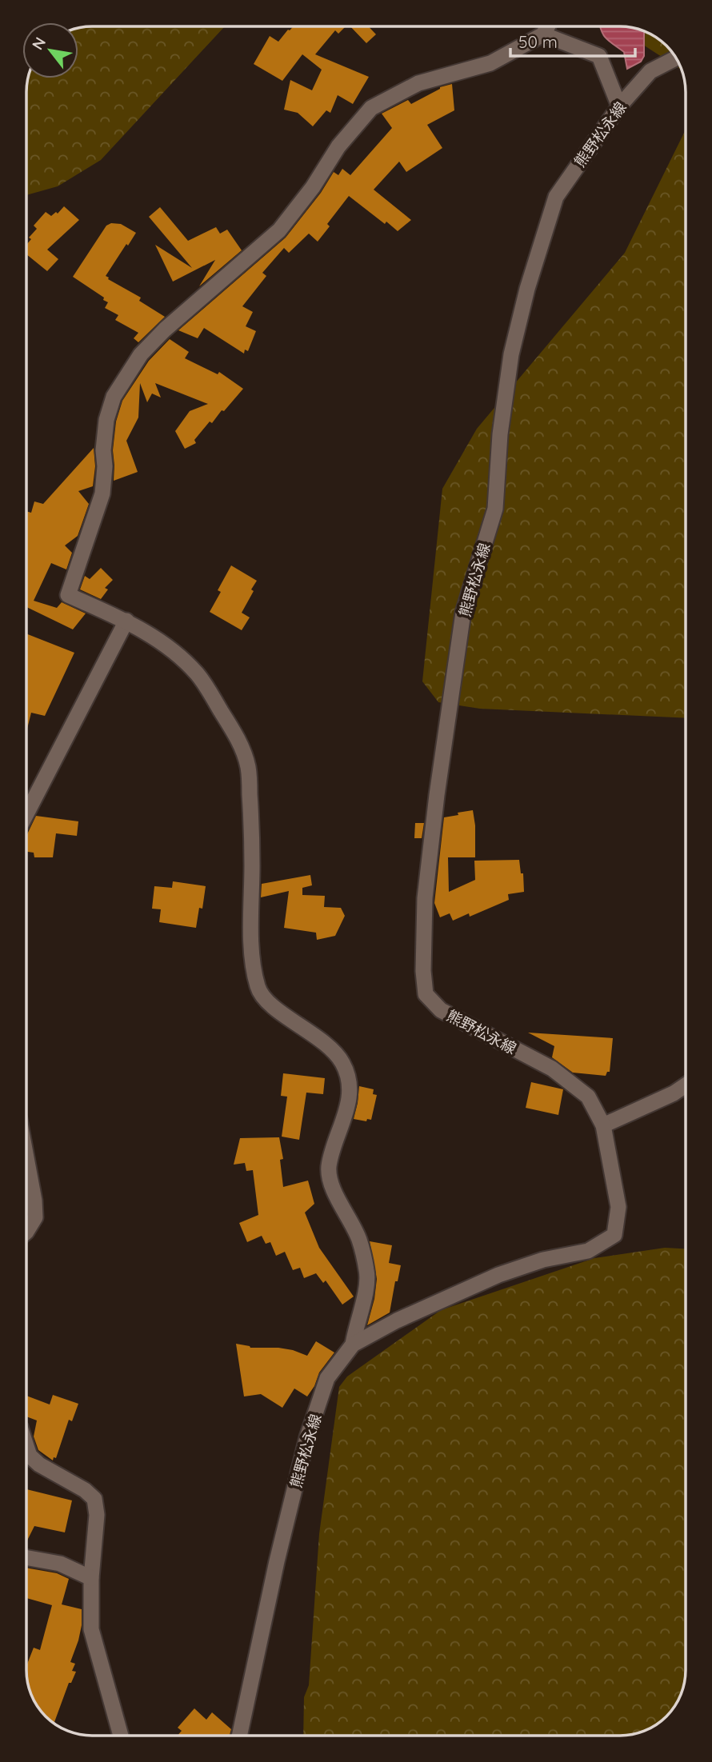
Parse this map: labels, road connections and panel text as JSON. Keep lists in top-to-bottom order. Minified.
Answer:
{"streets":{"street":["熊野松永線"]},"scale_bar":"50 m","north":"top left"}
